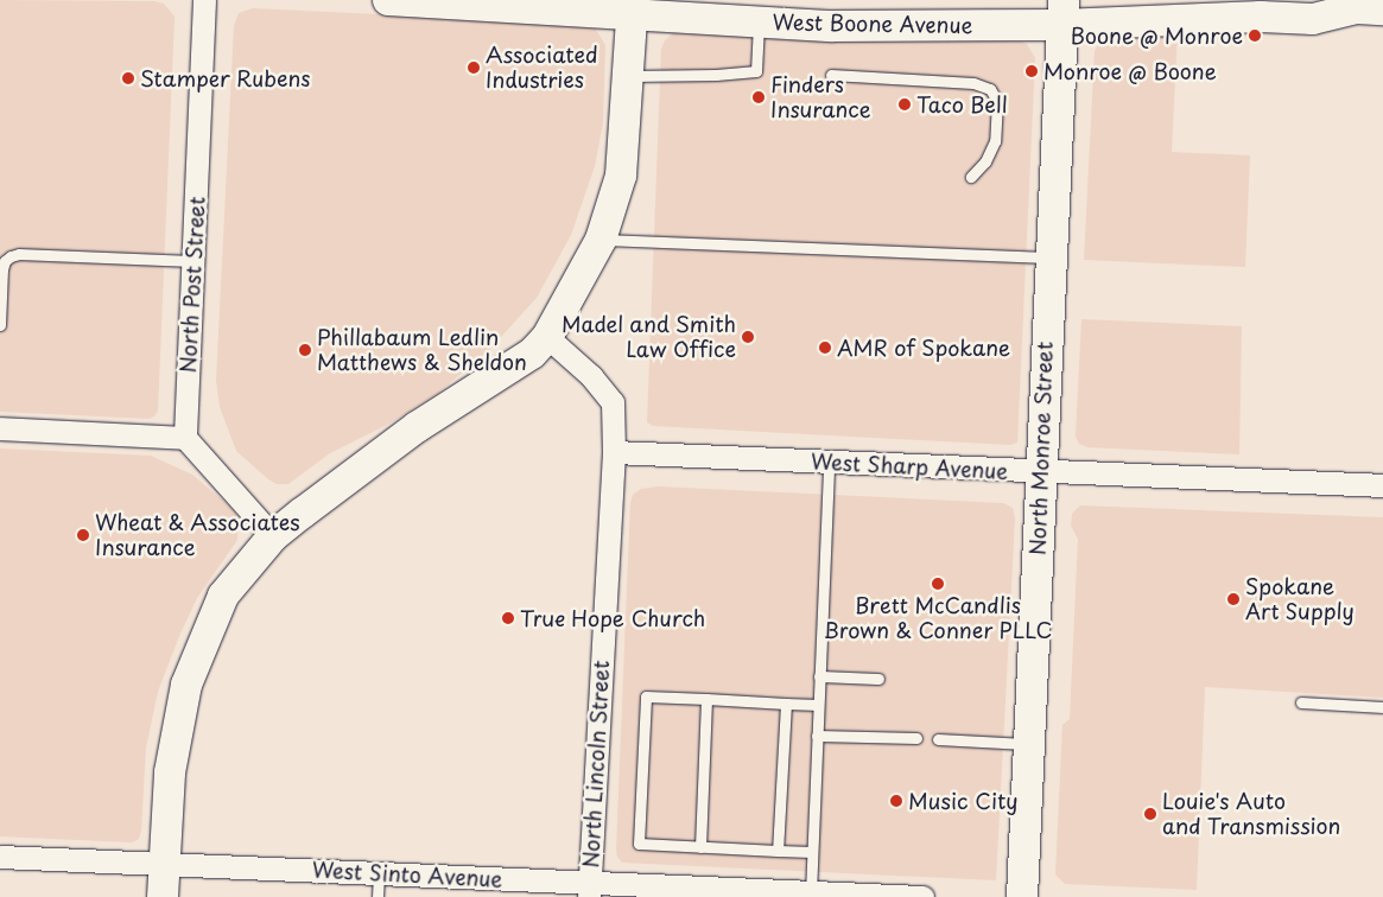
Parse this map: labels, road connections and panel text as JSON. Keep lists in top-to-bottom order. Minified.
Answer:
{"streets":{"main road":["West Boone Avenue","North Monroe Street"],"street":["North Post Street","West Sharp Avenue","North Lincoln Street","West Sinto Avenue"]},"crossings":[["West Boone Avenue","North Monroe Street"],["North Monroe Street","West Sharp Avenue"],["West Sharp Avenue","North Lincoln Street"],["North Lincoln Street","West Sinto Avenue"]],"places":["Boone @ Monroe","Associated Industries","Monroe @ Boone","Stamper Rubens","Finders Insurance","Taco Bell","Madel and Smith Law Office","AMR of Spokane","Phillabaum Ledlin Matthews & Sheldon","Wheat & Associates Insurance","Brett McCandlis Brown & Conner PLLC","Spokane Art Supply","True Hope Church","Music City","Louie's Auto and Transmission"]}
